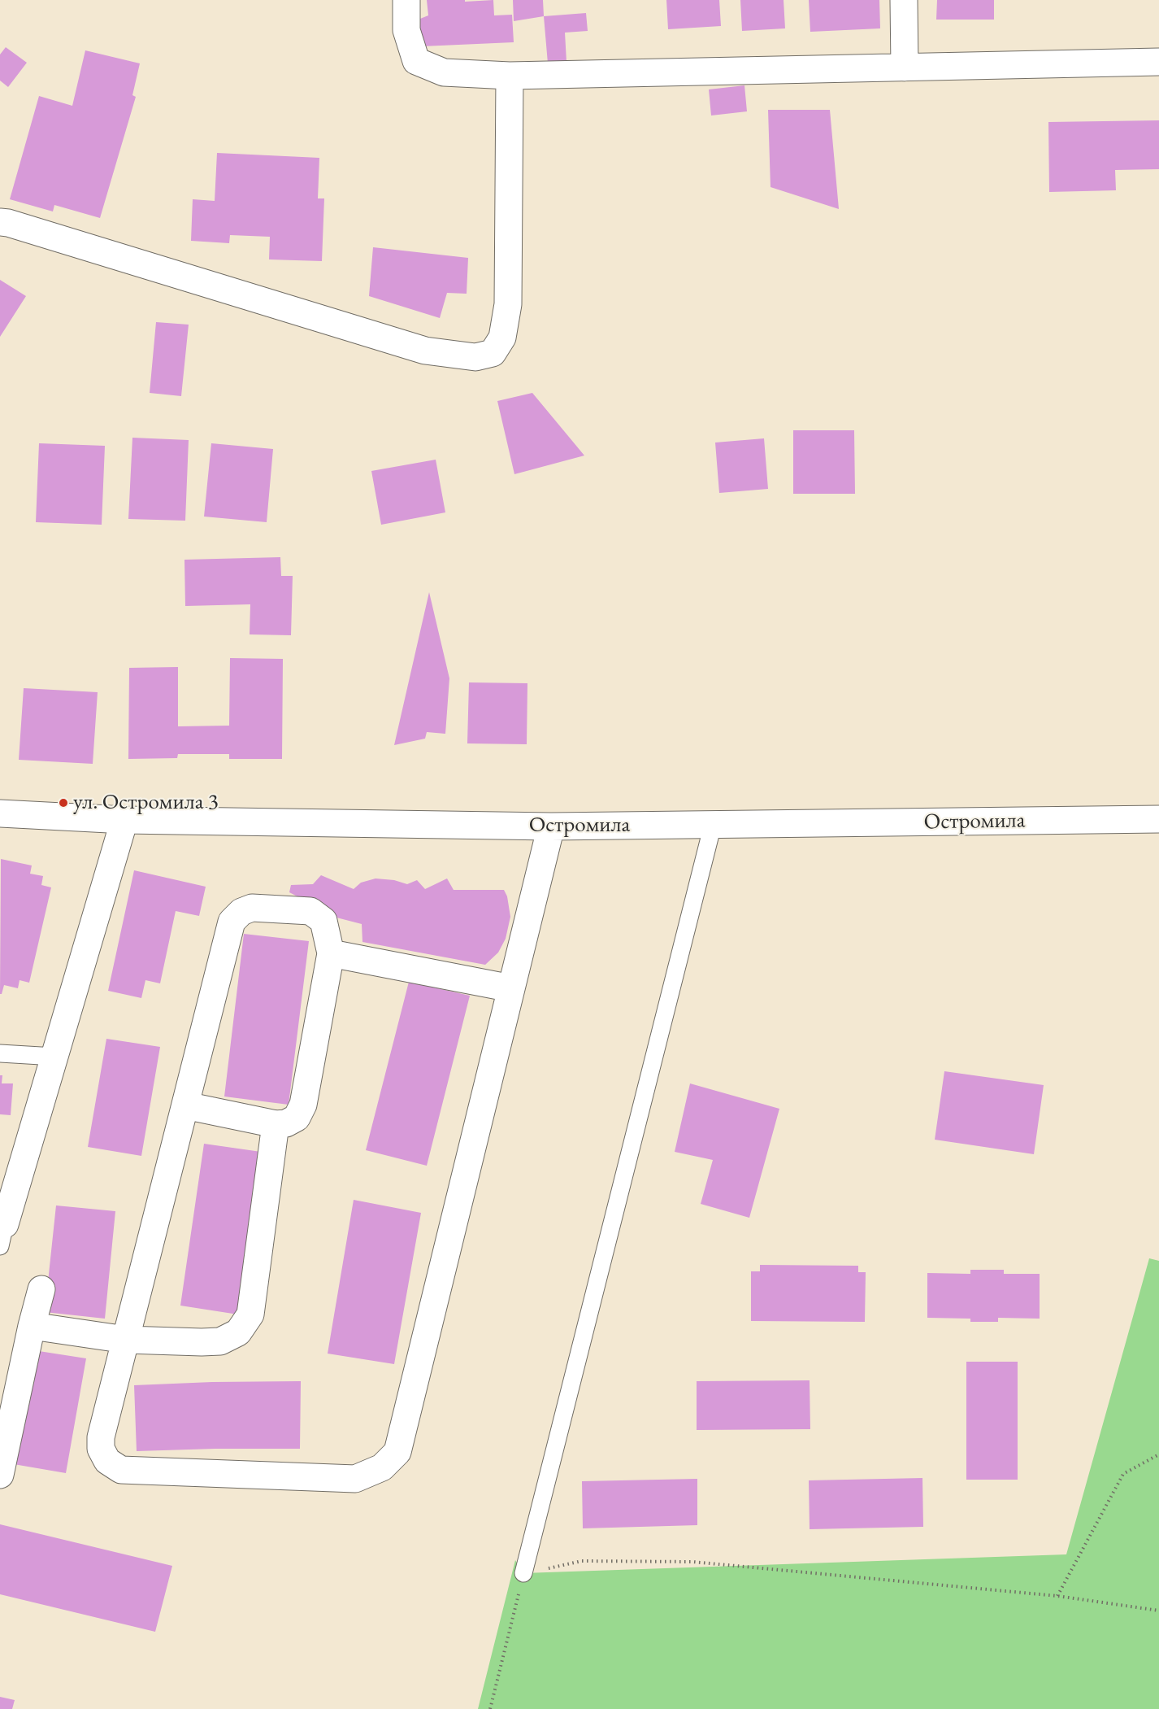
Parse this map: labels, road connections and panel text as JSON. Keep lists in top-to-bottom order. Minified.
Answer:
{"streets":{"street":["Остромила"]},"places":["ул. Остромила 3"]}
